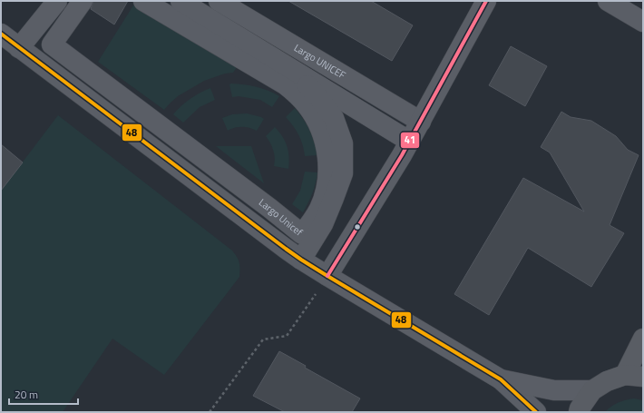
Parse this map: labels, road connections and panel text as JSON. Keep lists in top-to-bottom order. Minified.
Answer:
{"streets":{"street":["Largo UNICEF","Largo Unicef"]},"lines":["transit line 41","transit line 48"],"scale_bar":"20 m"}
